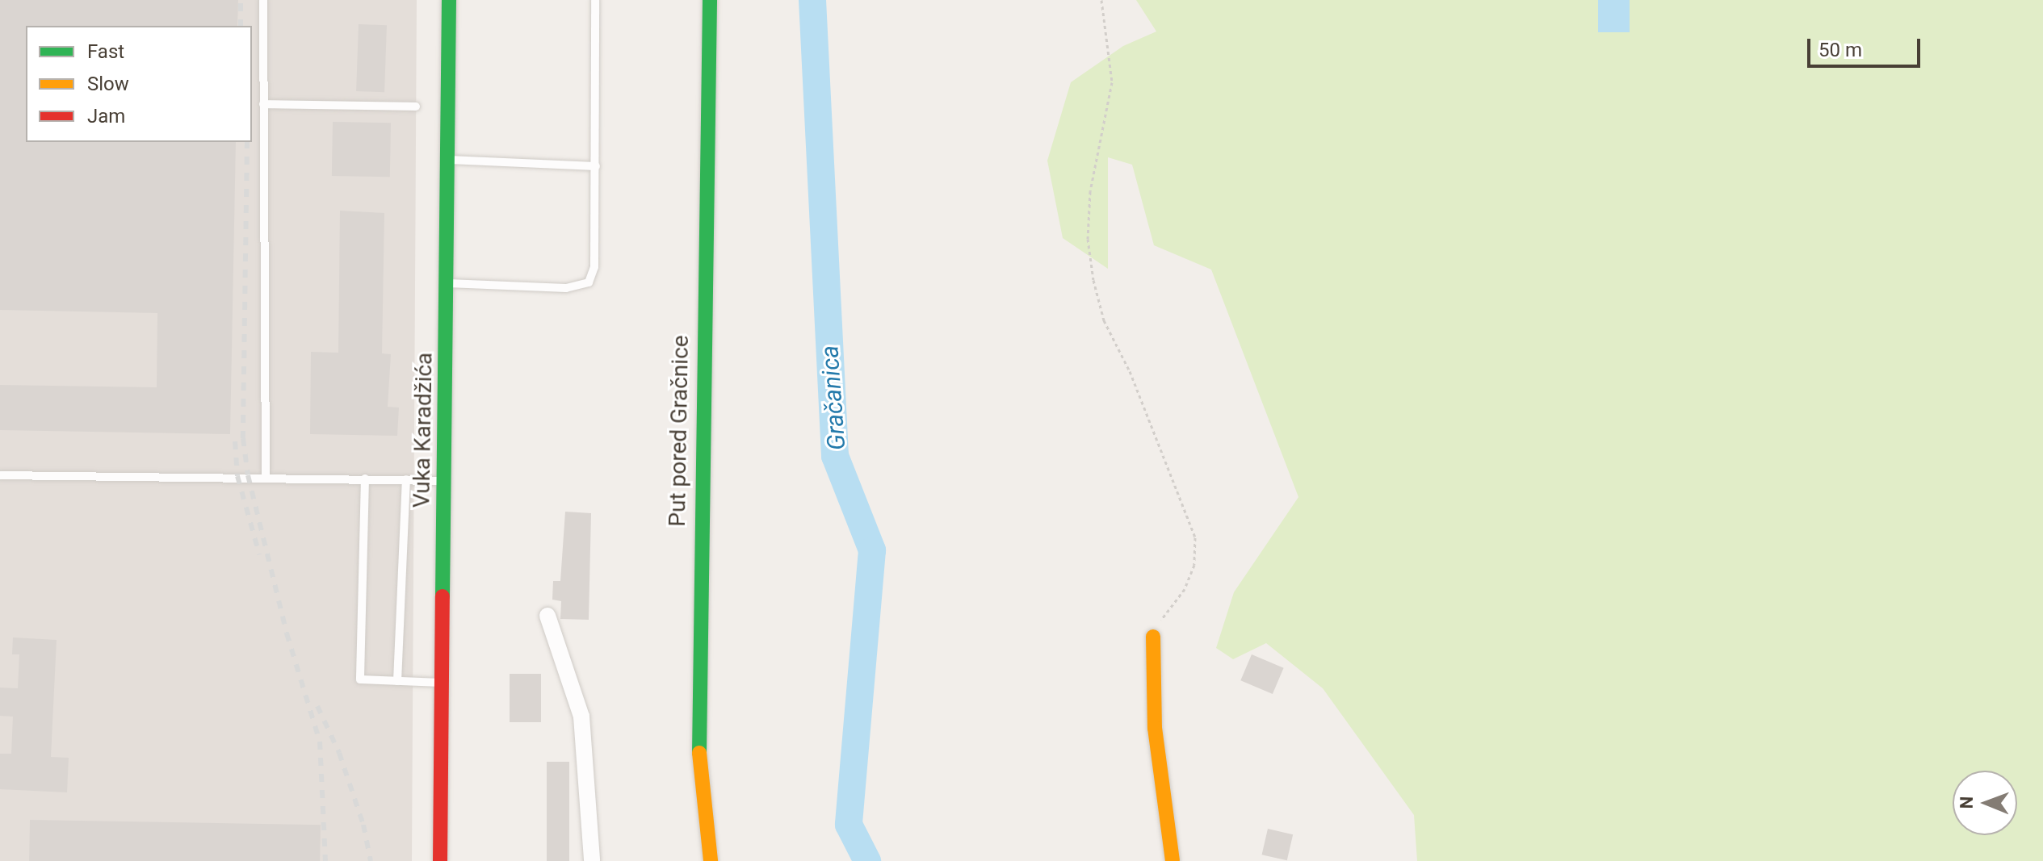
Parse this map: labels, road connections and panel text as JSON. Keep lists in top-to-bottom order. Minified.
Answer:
{"streets":{"street":["Vuka Karadžića","Put pored Gračnice"]},"water":["Gračanica"],"legend":["Fast","Slow","Jam"],"scale_bar":"50 m","north":"left"}
